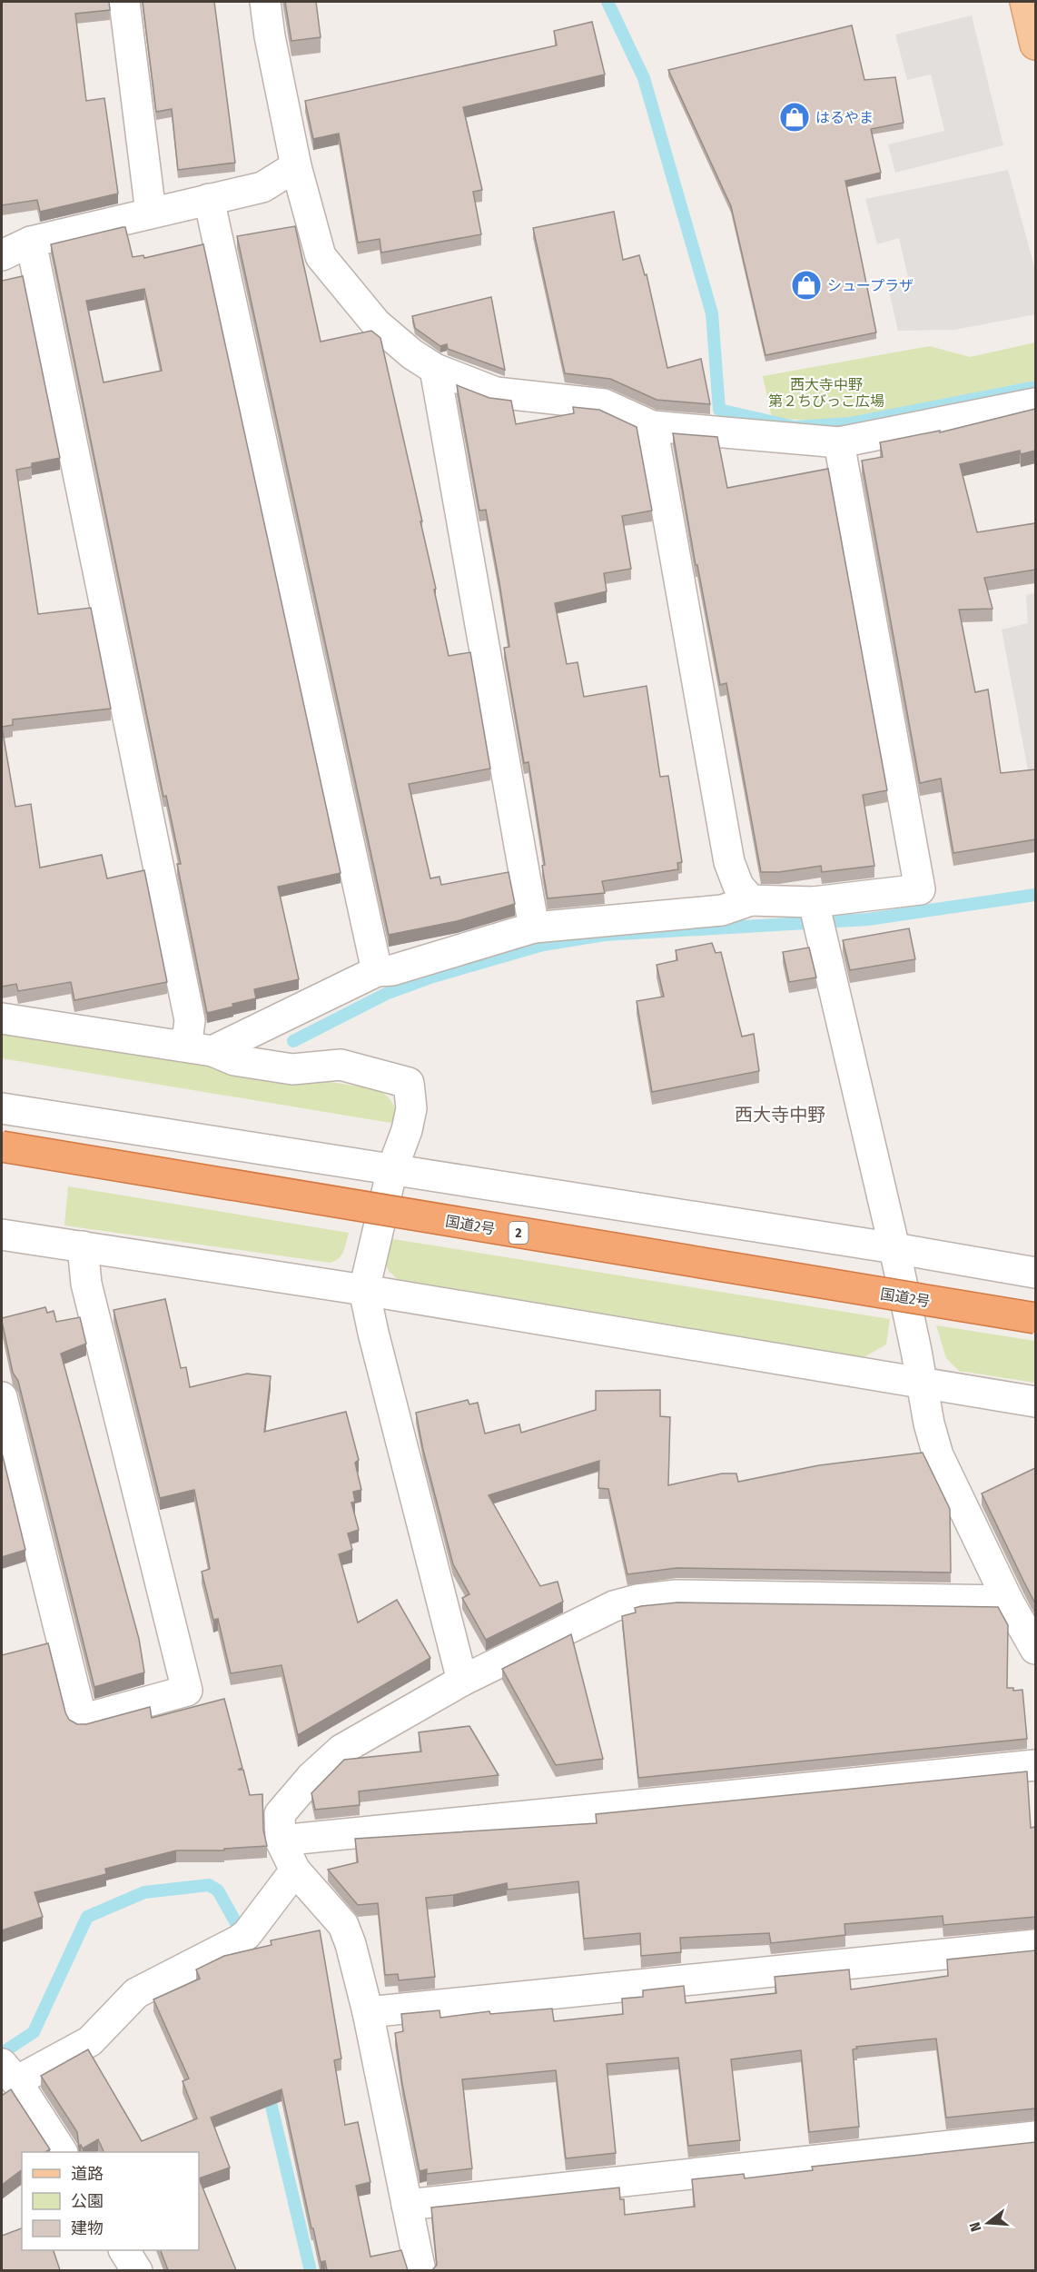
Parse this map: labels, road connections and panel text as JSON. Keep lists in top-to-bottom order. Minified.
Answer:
{"streets":{"highway":["国道2号","2"]},"districts":["西大寺中野"],"parks":["西大寺中野 第２ちびっこ広場"],"places":{"shop":["はるやま","シュープラザ"]},"legend":["道路","公園","建物"],"north":"left"}
